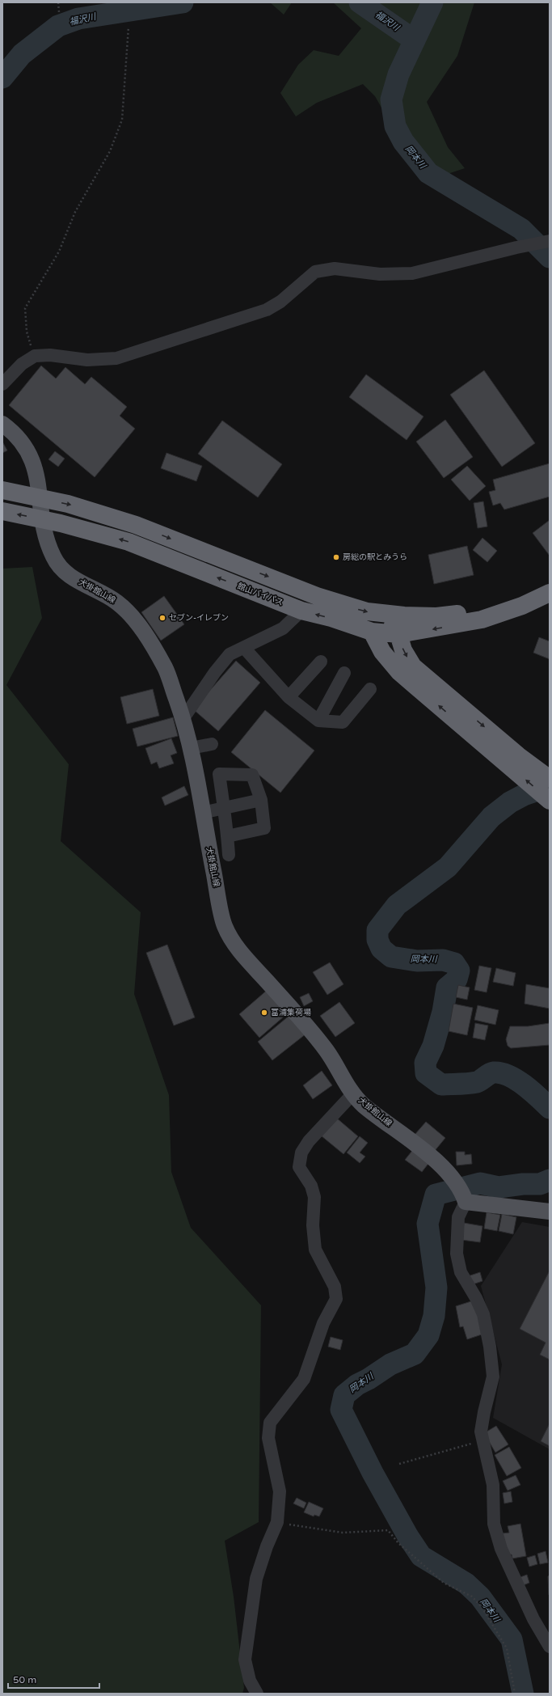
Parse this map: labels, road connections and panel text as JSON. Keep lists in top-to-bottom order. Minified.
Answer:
{"streets":{"highway":["館山バイパス"],"main road":["犬掛館山線"]},"crossings":[["犬掛館山線","館山バイパス"]],"water":["福沢川","岡本川"],"places":["房総の駅とみうら","セブン-イレブン","富浦集荷場"],"scale_bar":"50 m"}
